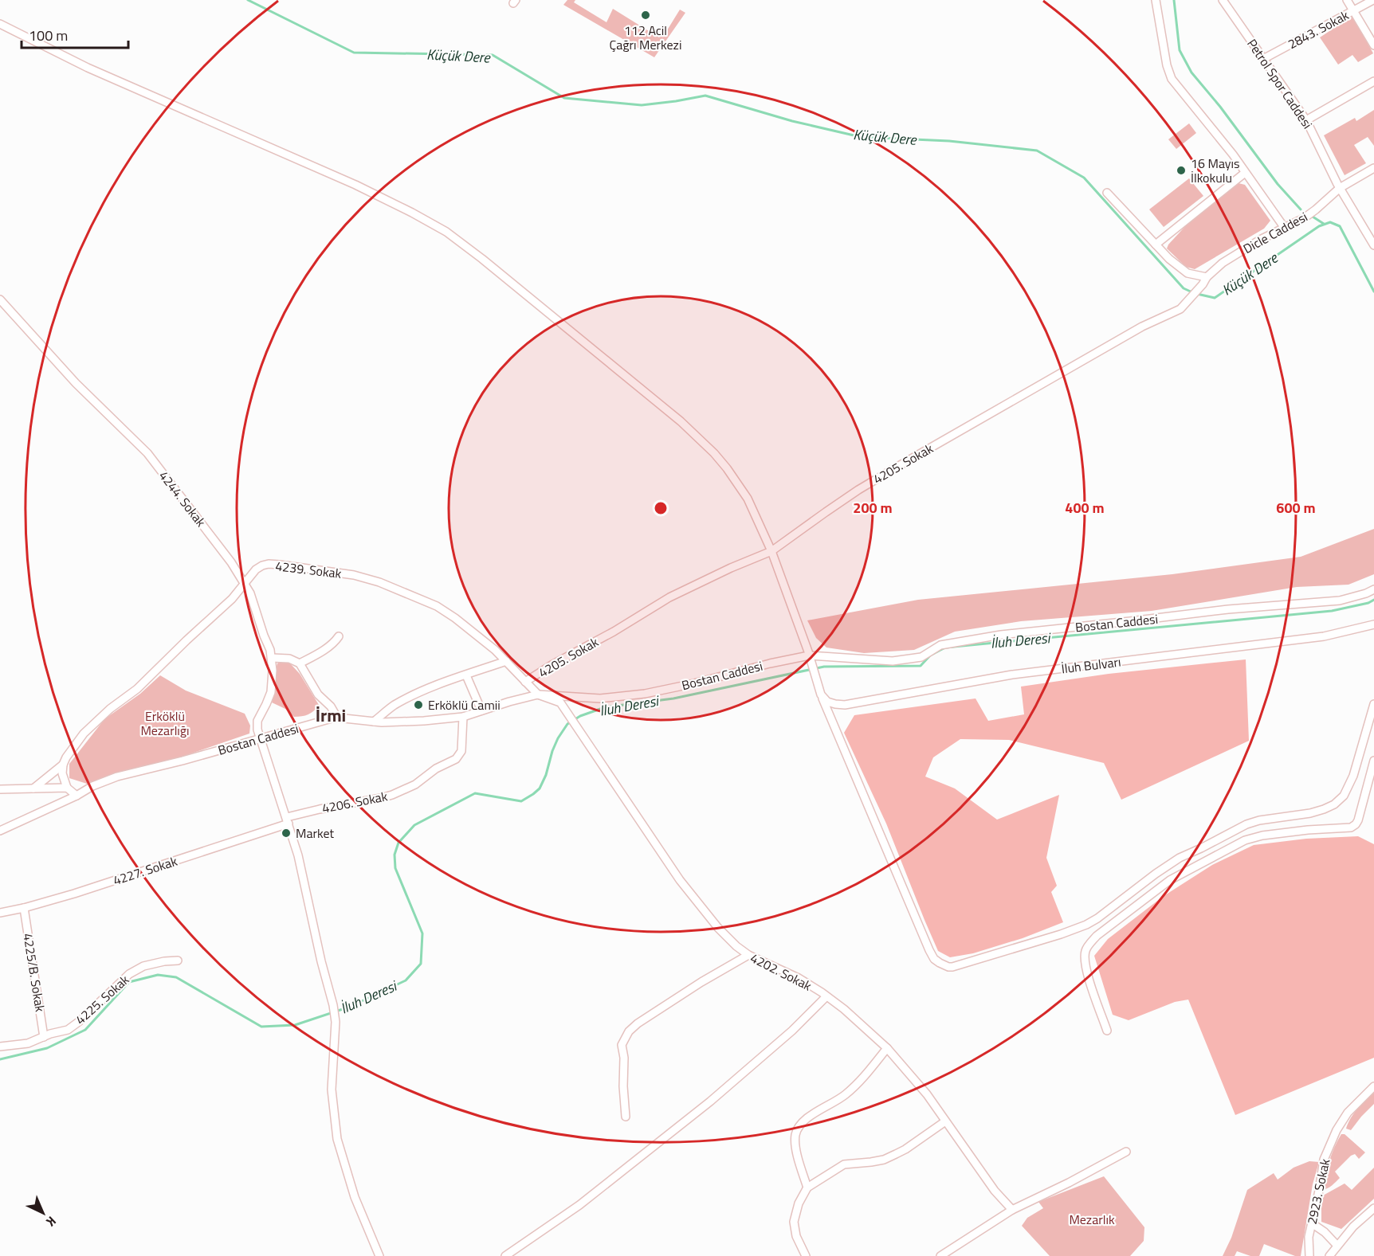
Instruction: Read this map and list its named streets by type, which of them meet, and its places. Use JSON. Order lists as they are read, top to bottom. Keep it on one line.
{"streets":{"street":["2843. Sokak","Petrol Spor Caddesi","Dicle Caddesi","4205. Sokak","4244. Sokak","4239. Sokak","Bostan Caddesi","İluh Bulvarı","4206. Sokak","4227. Sokak","4202. Sokak","4225/B. Sokak","4225. Sokak","2923. Sokak"]},"crossings":[["2843. Sokak","Petrol Spor Caddesi"],["Petrol Spor Caddesi","Dicle Caddesi"],["Dicle Caddesi","4205. Sokak"],["4205. Sokak","4239. Sokak"],["4244. Sokak","4239. Sokak"],["4244. Sokak","Bostan Caddesi"],["4244. Sokak","4206. Sokak"],["4244. Sokak","4227. Sokak"],["4239. Sokak","Bostan Caddesi"],["4239. Sokak","4202. Sokak"],["Bostan Caddesi","4206. Sokak"],["4206. Sokak","4227. Sokak"],["4227. Sokak","4225/B. Sokak"],["4225/B. Sokak","4225. Sokak"]],"districts":["İrmi"],"water":["Küçük Dere","İluh Deresi"],"parks":["Erköklü Mezarlığı","Mezarlık"],"places":["112 Acil Çağrı Merkezi","16 Mayıs İlkokulu","Erköklü Camii","Market"],"scale_bar":"100 m","north":"bottom right","rings":["200 m","400 m","600 m"]}
